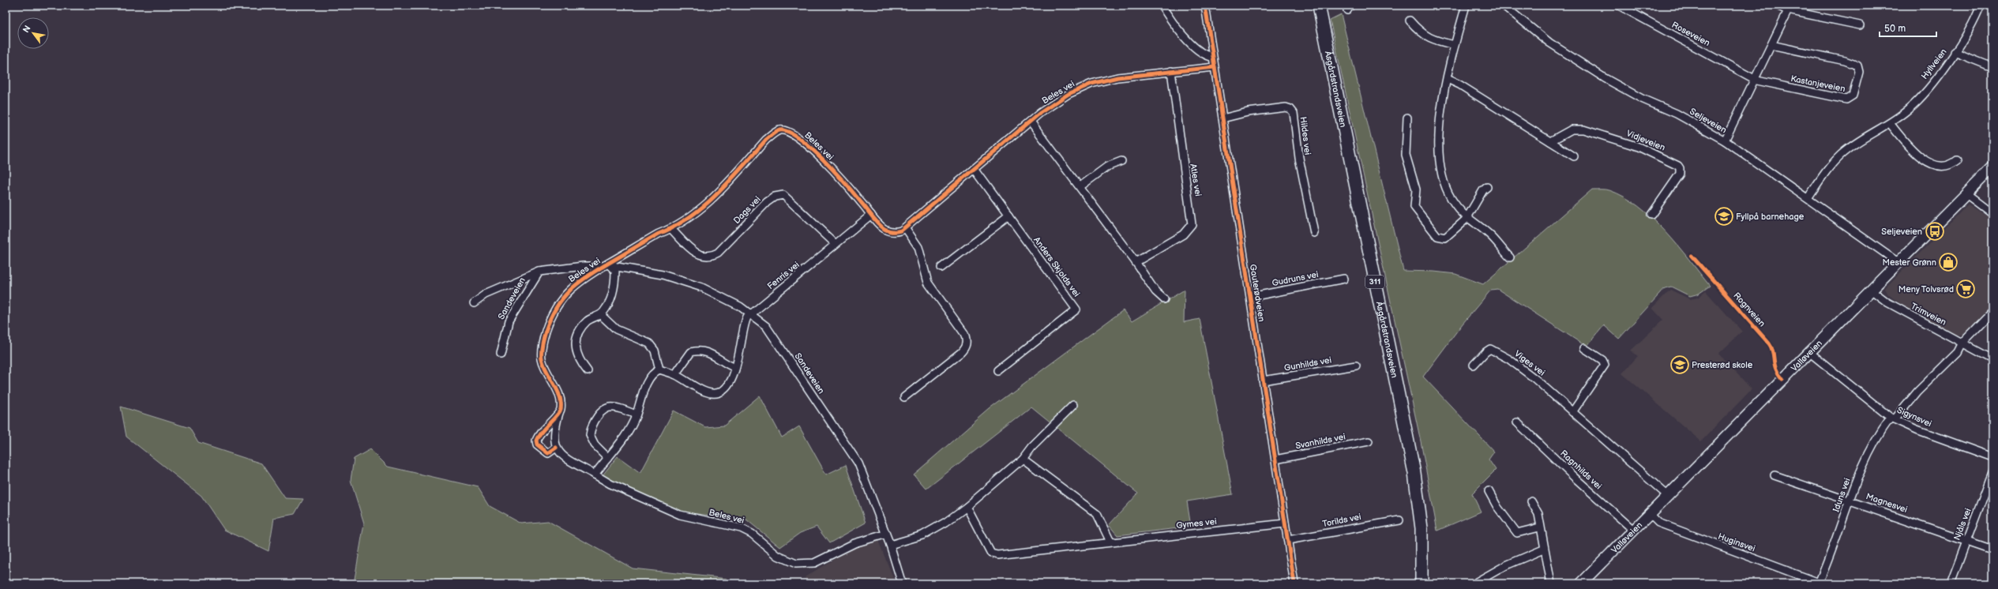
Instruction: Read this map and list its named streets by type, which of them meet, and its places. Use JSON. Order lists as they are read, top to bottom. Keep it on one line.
{"streets":{"main road":["Åsgårdstrandsveien","311","Valløveien"],"street":["Roseveien","Hyllveien","Kastanjeveien","Beles vei","Seljeveien","Hildes vei","Vidjeveien","Atles vei","Dags vei","Anders Skjolds vei","Fenris vei","Gudruns vei","Gauterødveien","Sandeveien","Trimveien","Viges vei","Gunhilds vei","Sigynsvei","Svanhilds vei","Ragnhilds vei","Iduns vei","Magnesvei","Torilds vei","Gymes vei","Njåls vei","Huginsvei"],"cycle path":["Rognveien"]},"crossings":[["Roseveien","Kastanjeveien"],["Hyllveien","Seljeveien"],["Beles vei","Atles vei"],["Beles vei","Dags vei"],["Beles vei","Anders Skjolds vei"],["Beles vei","Fenris vei"],["Beles vei","Gauterødveien"],["Beles vei","Sandeveien"],["Seljeveien","Valløveien"],["Hildes vei","Gauterødveien"],["Dags vei","Fenris vei"],["Fenris vei","Sandeveien"],["Gudruns vei","Gauterødveien"],["Gauterødveien","Gunhilds vei"],["Gauterødveien","Svanhilds vei"],["Gauterødveien","Torilds vei"],["Gauterødveien","Gymes vei"],["Trimveien","Valløveien"],["Valløveien","Viges vei"],["Valløveien","Sigynsvei"],["Valløveien","Ragnhilds vei"],["Valløveien","Huginsvei"],["Sigynsvei","Iduns vei"],["Iduns vei","Magnesvei"],["Iduns vei","Huginsvei"],["Magnesvei","Njåls vei"]],"places":{"school or university":["Fyllpå barnehage","Presterød skole"],"bus stop":["Seljeveien"],"shop":["Mester Grønn"],"supermarket":["Meny Tolvsrød"]},"scale_bar":"50 m","north":"top left"}
